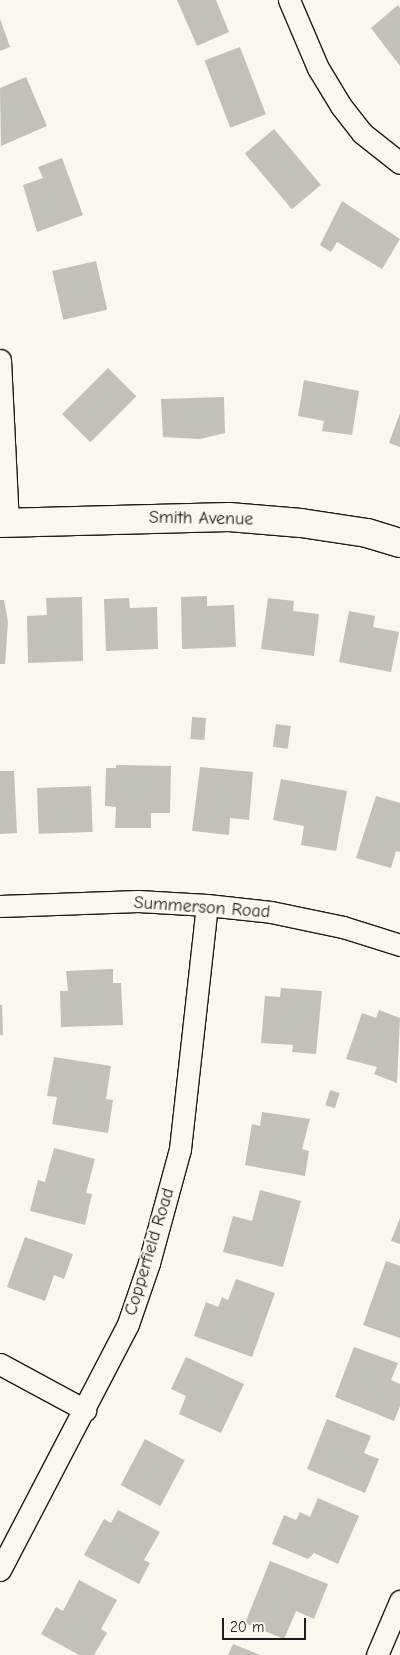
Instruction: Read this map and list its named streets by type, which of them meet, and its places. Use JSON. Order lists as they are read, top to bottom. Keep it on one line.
{"streets":{"main road":["Smith Avenue"],"street":["Summerson Road","Copperfield Road"]},"crossings":[["Summerson Road","Copperfield Road"]],"scale_bar":"20 m"}
